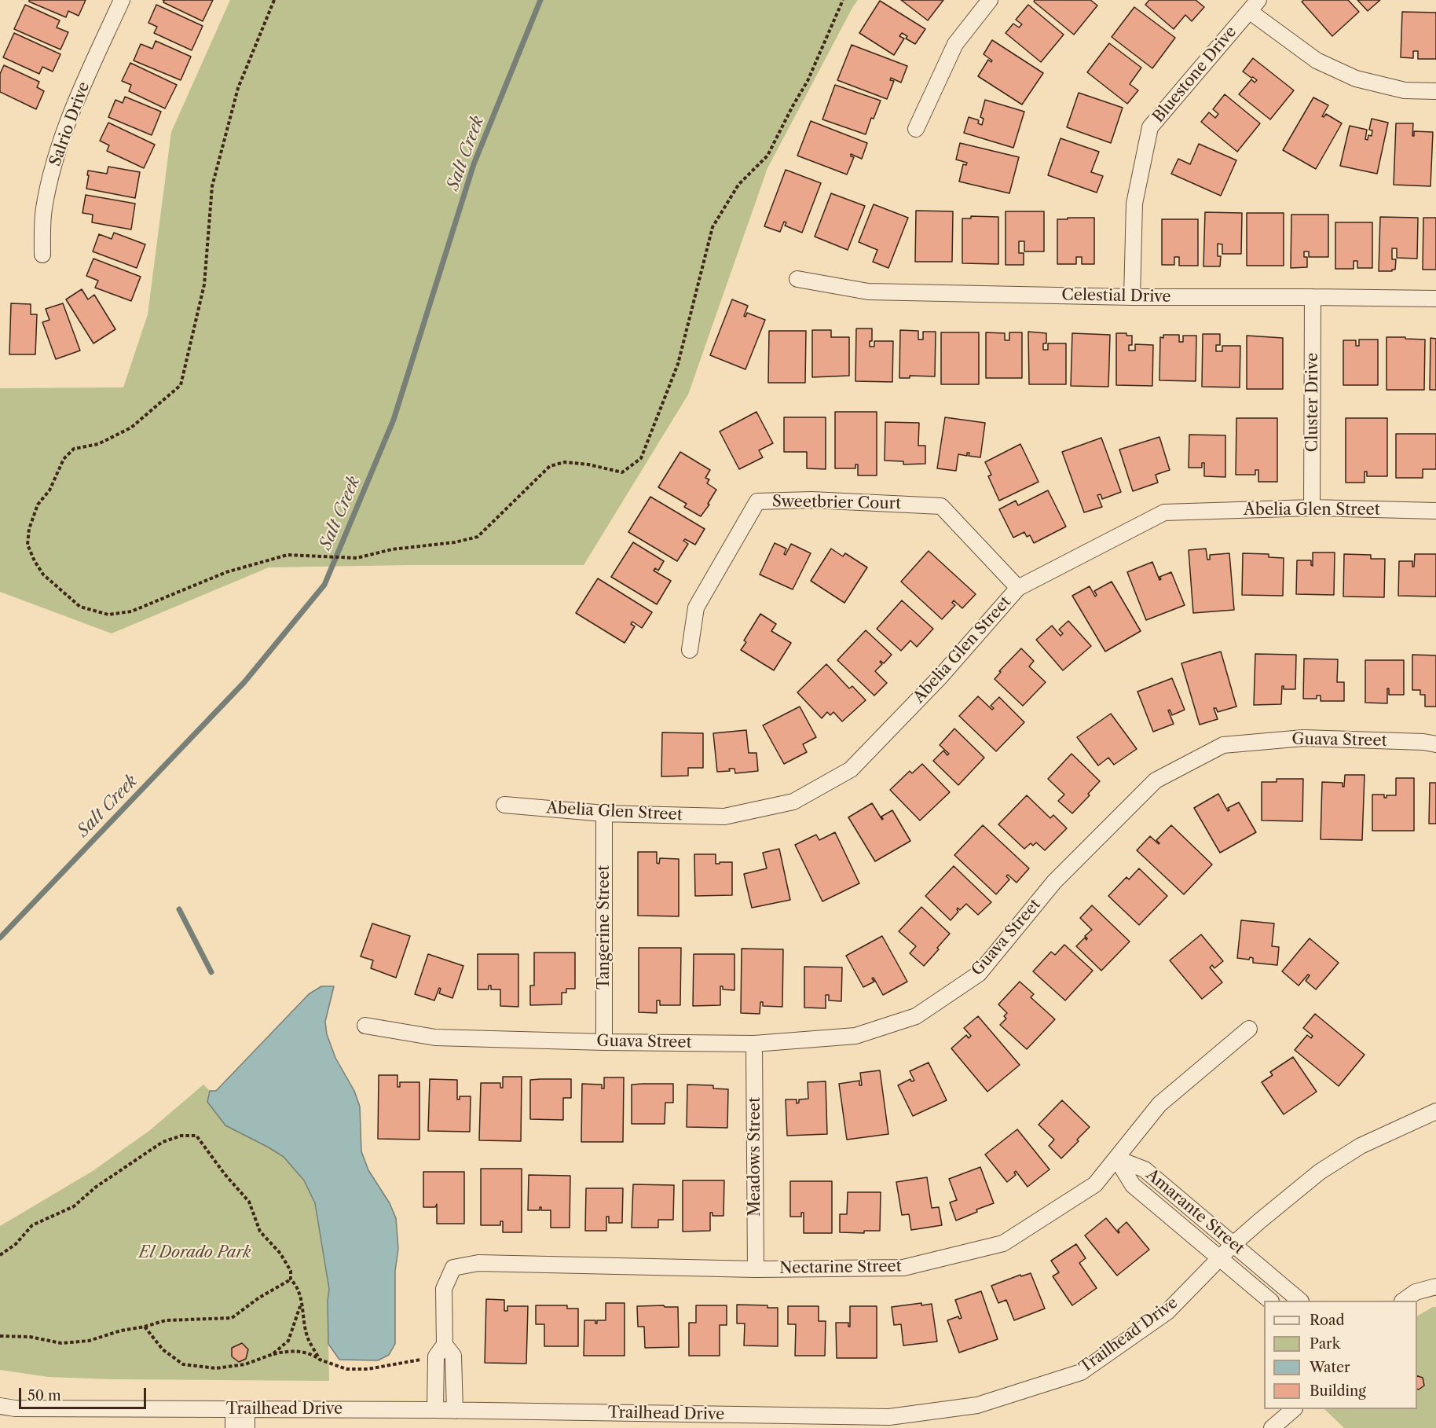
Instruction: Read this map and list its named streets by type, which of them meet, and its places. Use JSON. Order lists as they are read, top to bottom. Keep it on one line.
{"streets":{"street":["Bluestone Drive","Salrio Drive","Celestial Drive","Cluster Drive","Sweetbrier Court","Abelia Glen Street","Guava Street","Tangerine Street","Meadows Street","Amarante Street","Nectarine Street","Trailhead Drive"]},"crossings":[["Bluestone Drive","Celestial Drive"],["Celestial Drive","Cluster Drive"],["Cluster Drive","Abelia Glen Street"],["Sweetbrier Court","Abelia Glen Street"],["Abelia Glen Street","Tangerine Street"],["Guava Street","Tangerine Street"],["Guava Street","Meadows Street"],["Meadows Street","Nectarine Street"],["Amarante Street","Nectarine Street"],["Amarante Street","Trailhead Drive"],["Nectarine Street","Trailhead Drive"]],"water":["Salt Creek"],"parks":["El Dorado Park"],"legend":["Road","Park","Water","Building"],"scale_bar":"50 m"}
